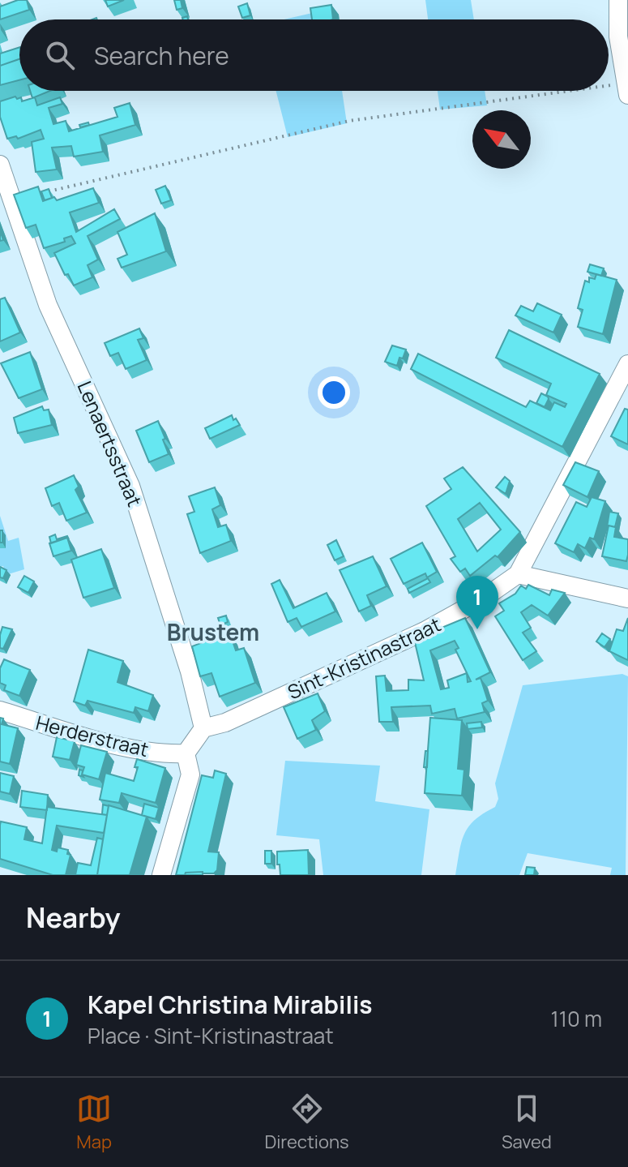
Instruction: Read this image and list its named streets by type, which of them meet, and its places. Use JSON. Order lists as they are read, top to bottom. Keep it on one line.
{"streets":{"street":["Lenaertsstraat","Sint-Kristinastraat","Herderstraat"]},"crossings":[["Lenaertsstraat","Sint-Kristinastraat"]],"districts":["Brustem"],"north":"top left","page":{"search":"Search here","pins":"1","heading":"Nearby","list":[{"mark":"1","name":"Kapel Christina Mirabilis","note":"Place · Sint-Kristinastraat","value":"110 m"}],"nav":["Map","Directions","Saved"]}}
